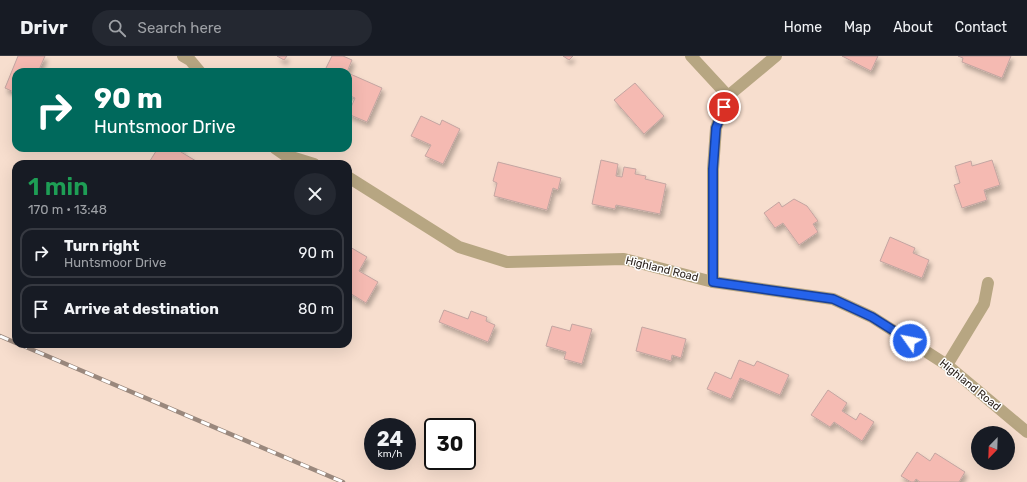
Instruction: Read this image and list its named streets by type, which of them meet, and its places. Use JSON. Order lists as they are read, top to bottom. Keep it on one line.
{"streets":{"street":["Highland Road"]},"north":"bottom left","page":{"header":"Drivr","search":"Search here","nav":["Home","Map","About","Contact"],"turn":["90 m","Huntsmoor Drive"],"heading":["1 min","170 m · 13:48"],"list":[{"name":"Turn right","note":"Huntsmoor Drive","value":"90 m"},{"name":"Arrive at destination","value":"80 m"}],"speed":"24 km/h","limit":"30"}}
